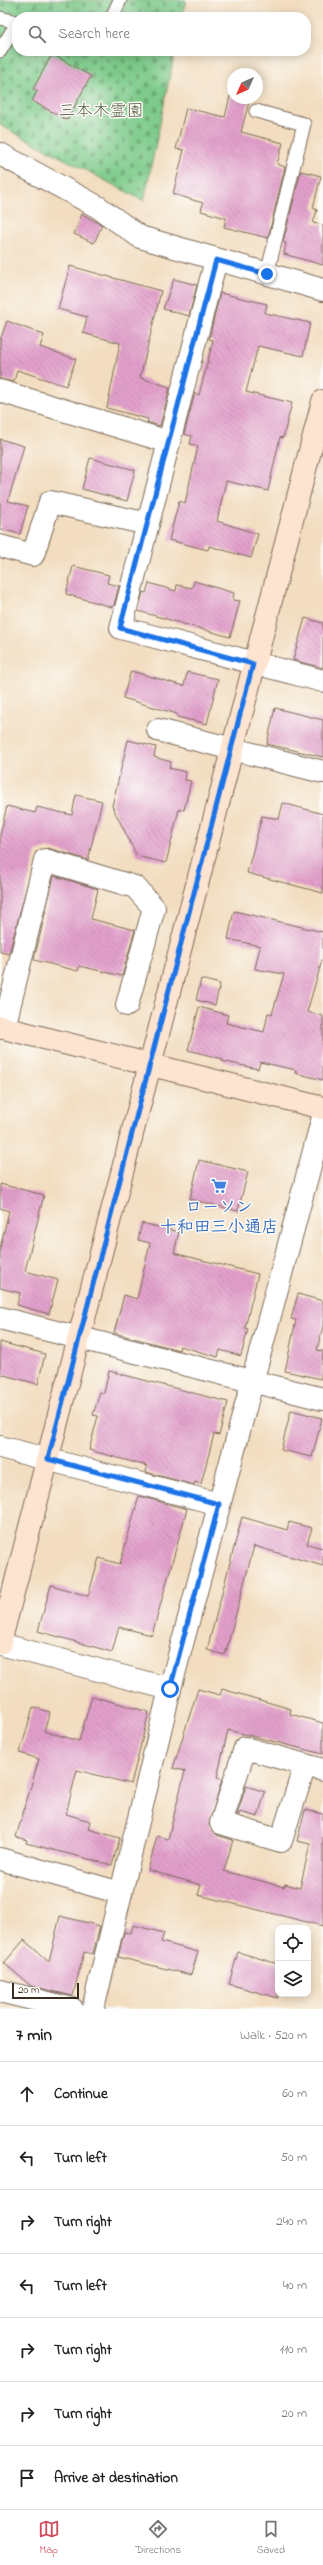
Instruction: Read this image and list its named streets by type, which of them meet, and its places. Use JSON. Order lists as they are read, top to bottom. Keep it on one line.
{"parks":["三本木霊園"],"places":{"supermarket":["ローソン 十和田三小通店"]},"scale_bar":"20 m","north":"bottom left","page":{"search":"Search here","scale":"20 m","heading":["7 min","Walk · 520 m"],"list":[["Continue","60 m"],["Turn left","50 m"],["Turn right","240 m"],["Turn left","40 m"],["Turn right","110 m"],["Turn right","20 m"],"Arrive at destination"],"nav":["Map","Directions","Saved"]}}
